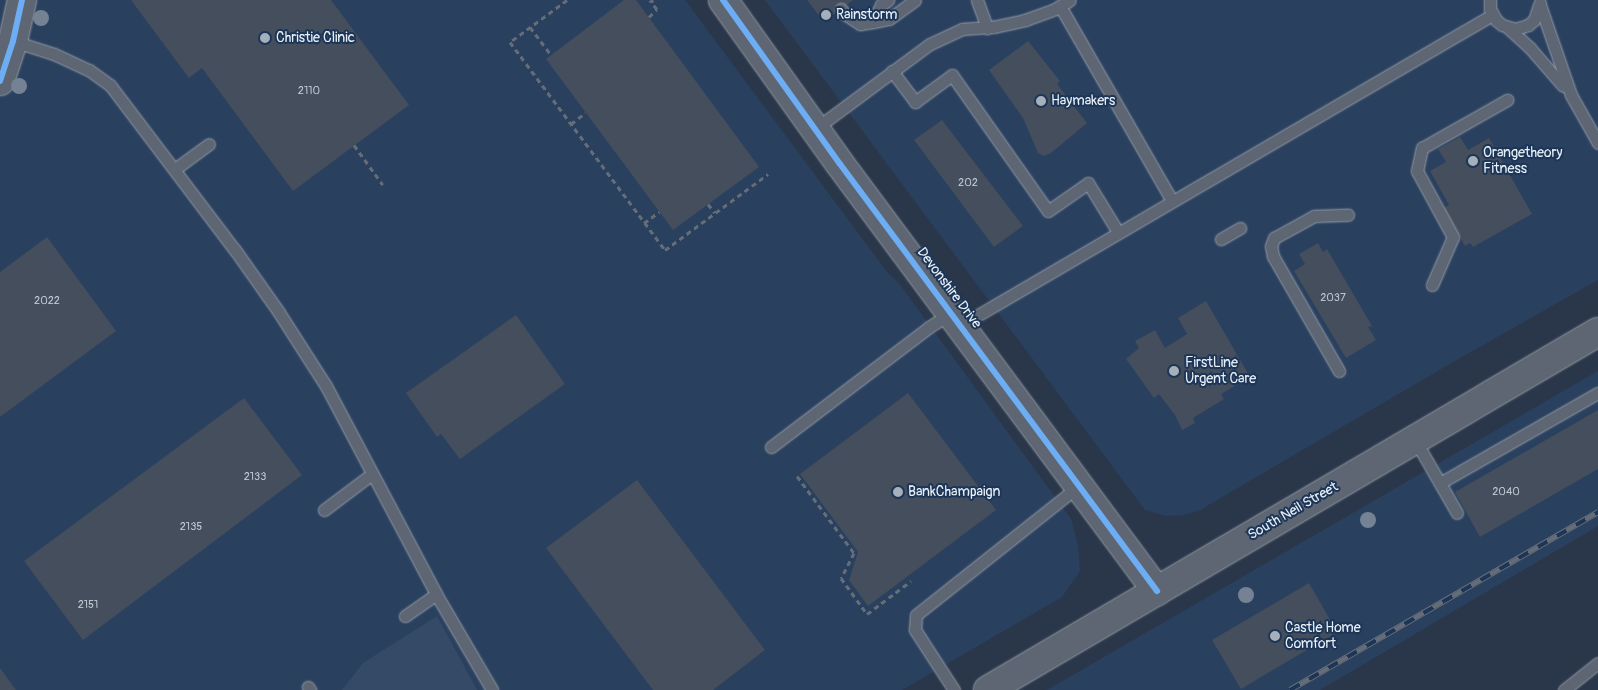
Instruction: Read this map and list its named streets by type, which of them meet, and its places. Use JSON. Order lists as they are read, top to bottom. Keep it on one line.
{"streets":{"street":["Devonshire Drive","South Neil Street"]},"crossings":[["Devonshire Drive","South Neil Street"]],"places":["Rainstorm","Christie Clinic","Haymakers","Orangetheory Fitness","FirstLine Urgent Care","BankChampaign","Castle Home Comfort"],"house_numbers":["2110","202","2037","2022","2133","2040","2135","2151"]}
